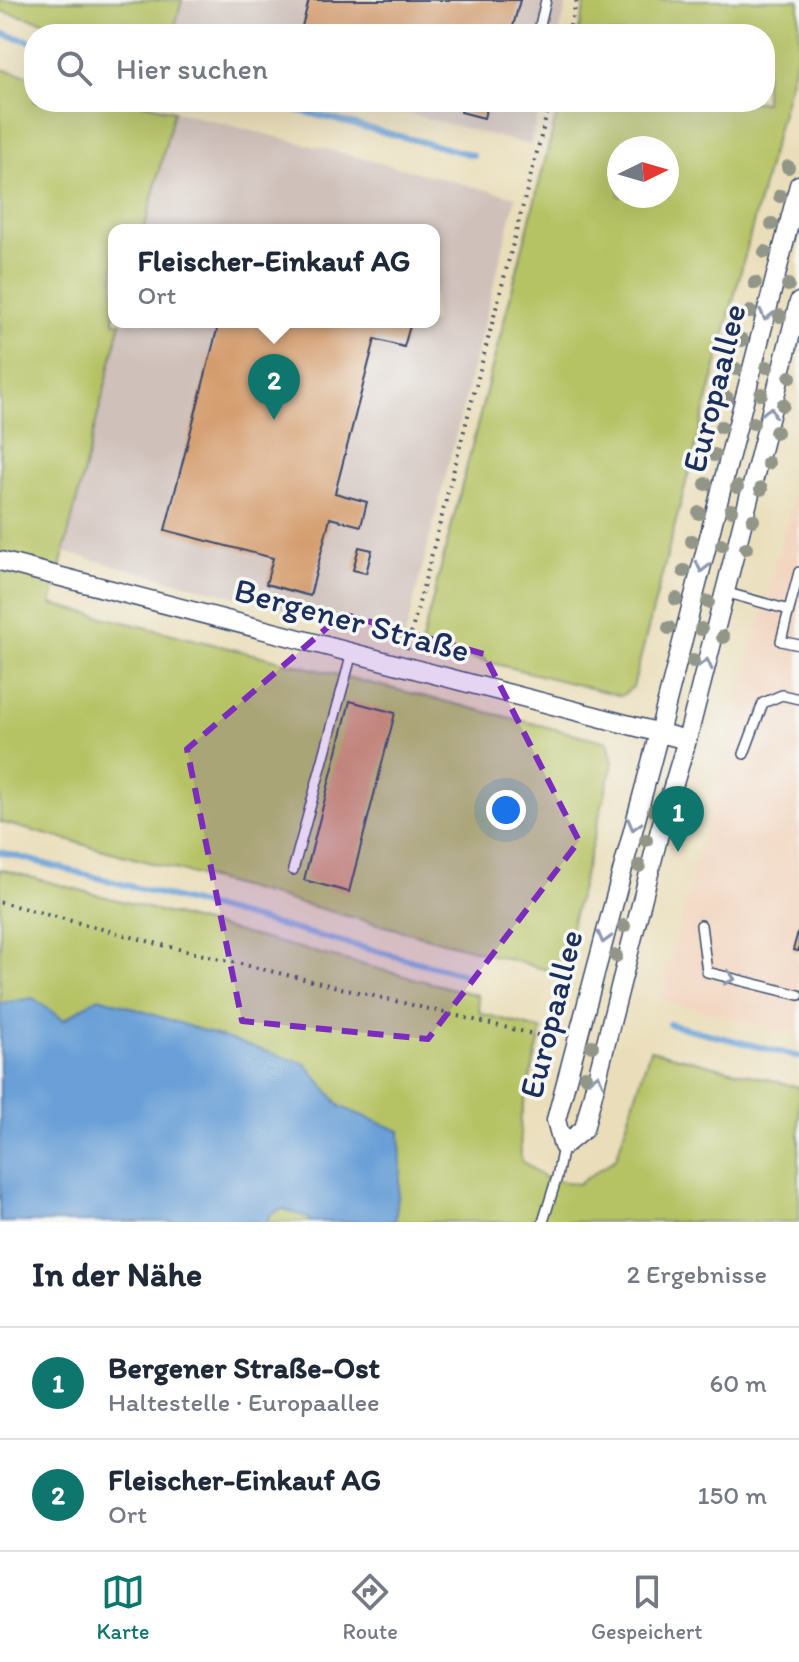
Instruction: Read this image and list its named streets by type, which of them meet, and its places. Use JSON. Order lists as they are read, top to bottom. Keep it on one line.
{"streets":{"street":["Europaallee","Bergener Straße"]},"crossings":[["Europaallee","Bergener Straße"]],"north":"right","page":{"search":"Hier suchen","popup":["Fleischer-Einkauf AG","Ort"],"pins":["2","1"],"heading":["In der Nähe","2 Ergebnisse"],"list":[{"mark":"1","name":"Bergener Straße-Ost","note":"Haltestelle · Europaallee","value":"60 m"},{"mark":"2","name":"Fleischer-Einkauf AG","note":"Ort","value":"150 m"}],"nav":["Karte","Route","Gespeichert"]}}
